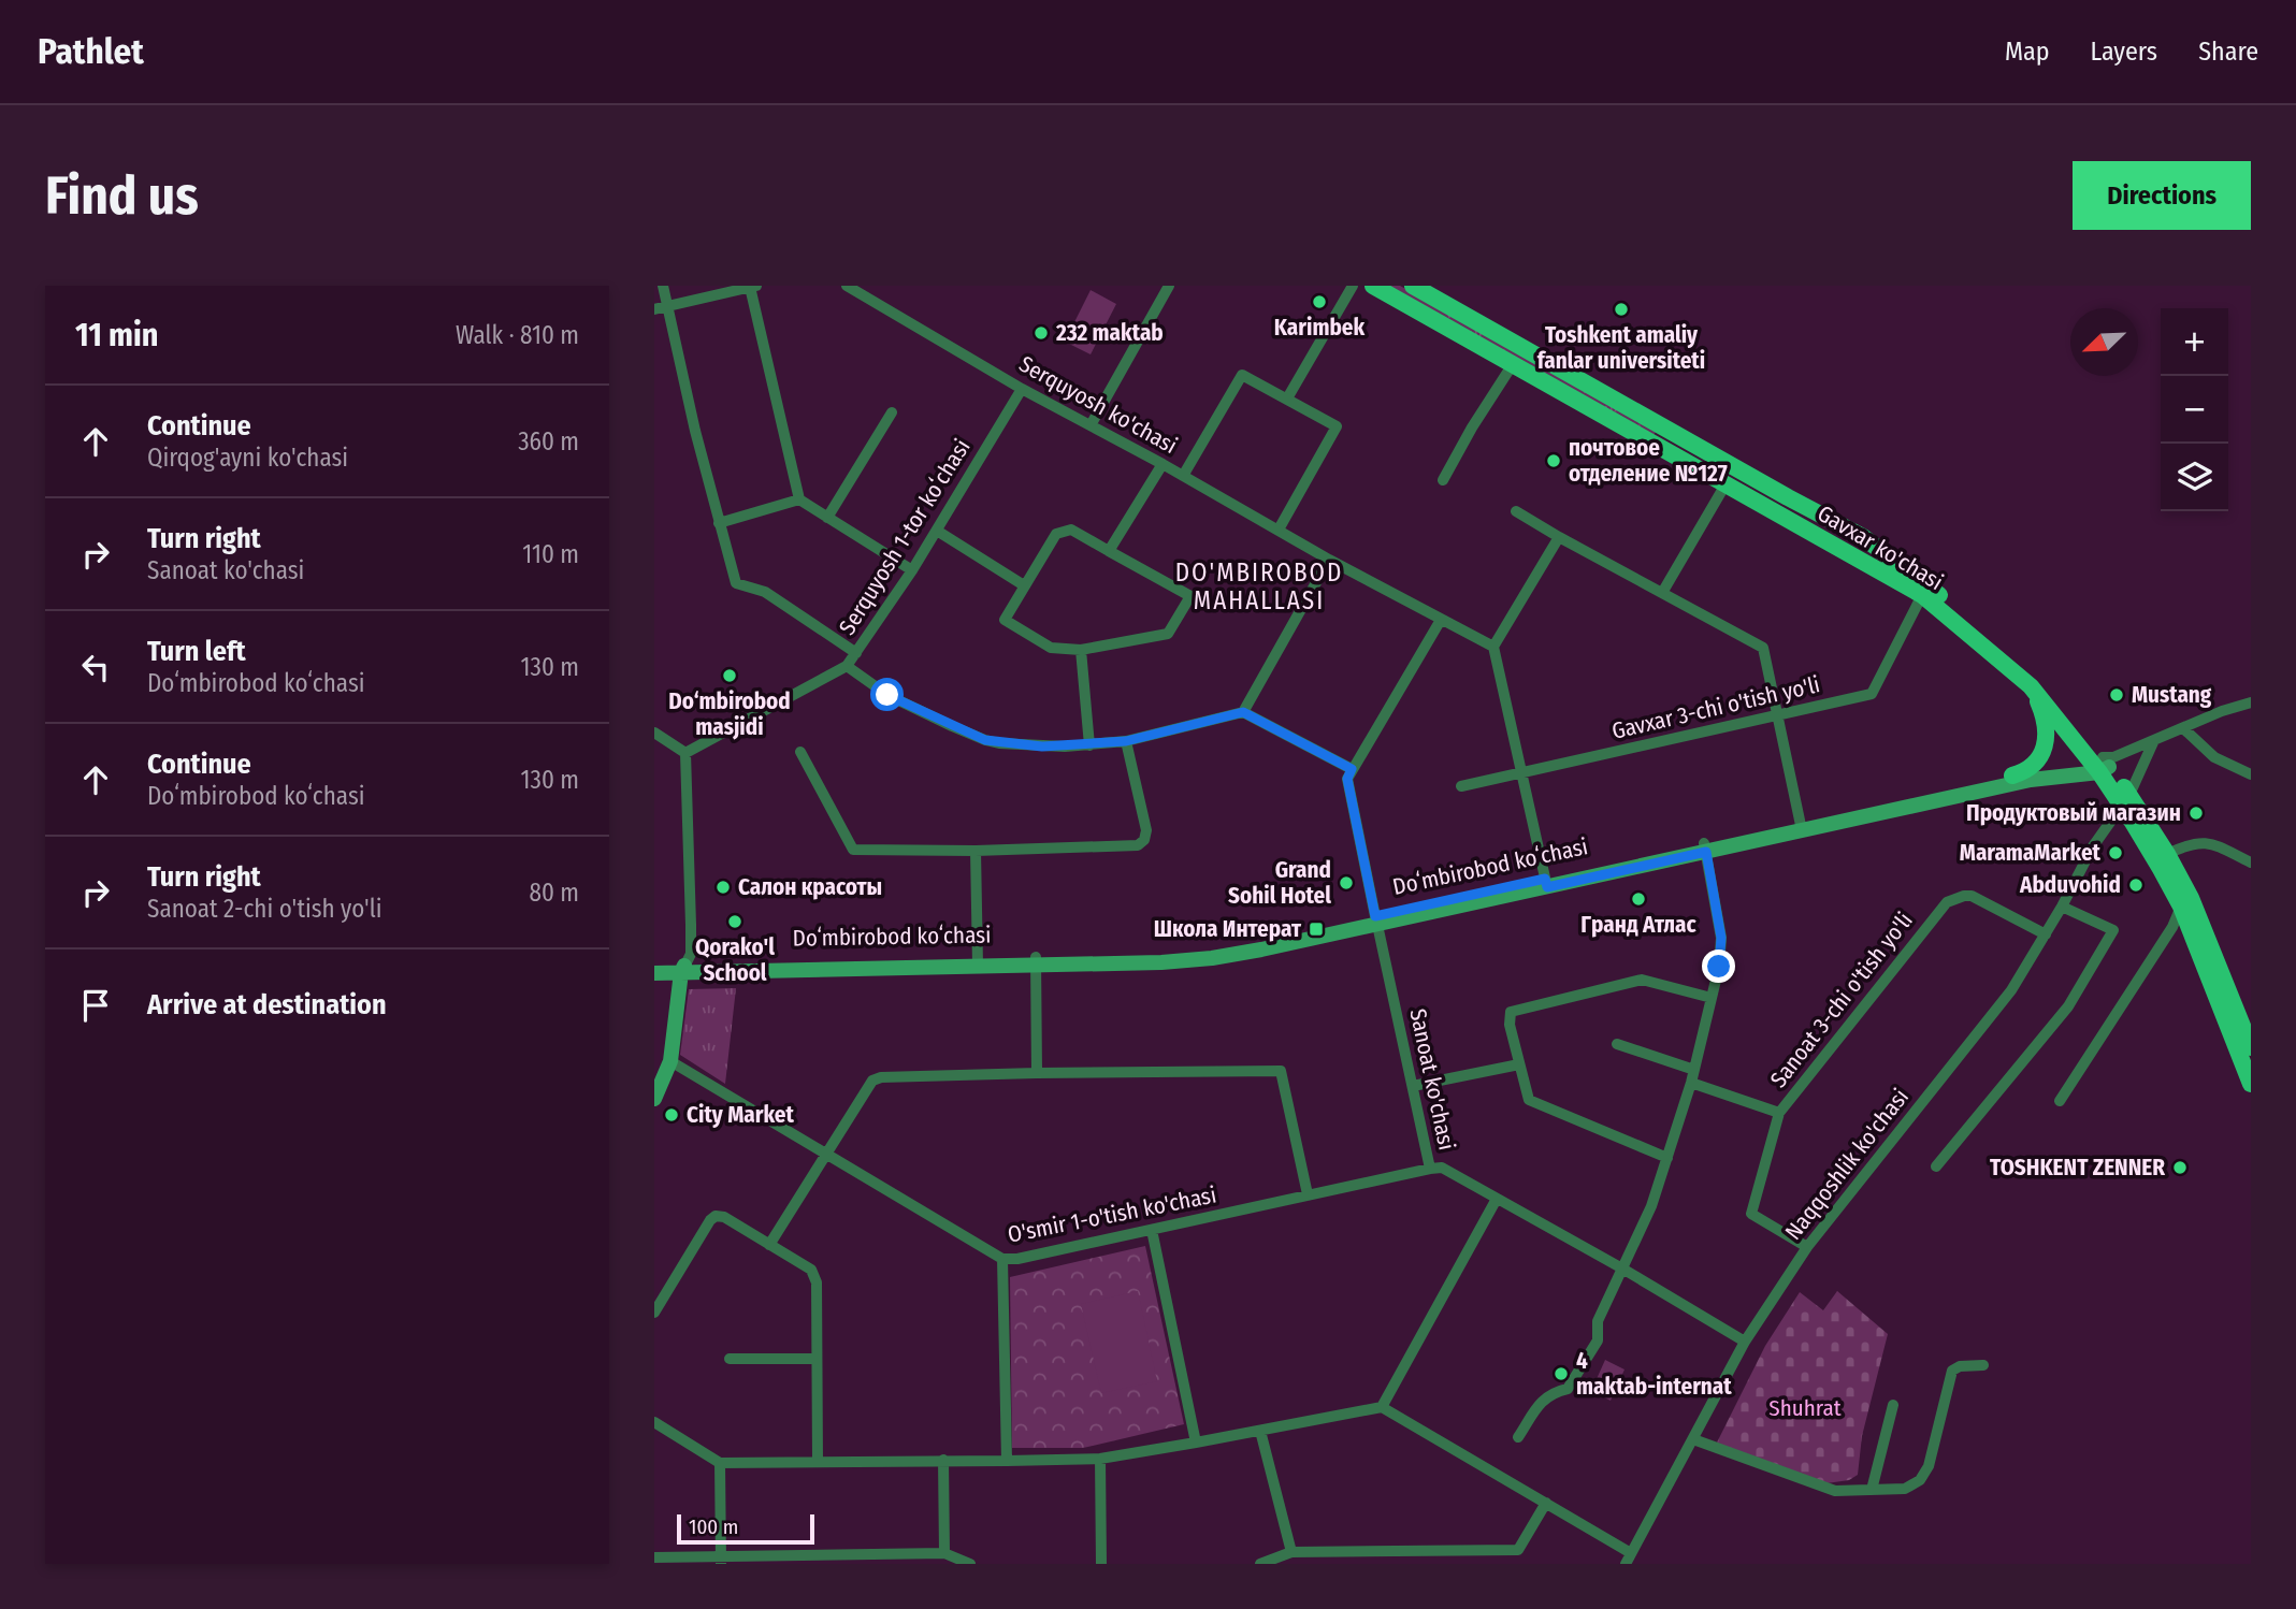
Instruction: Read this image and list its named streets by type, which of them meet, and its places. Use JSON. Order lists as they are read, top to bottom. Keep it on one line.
{"streets":{"main road":["Gavxar ko'chasi","Doʻmbirobod koʻchasi"],"street":["Serquyosh ko'chasi","Serquyosh 1-tor koʻchasi","Gavxar 3-chi o'tish yo'li","Sanoat 3-chi o'tish yo'li","Sanoat ko'chasi","Naqqoshlik ko'chasi","O'smir 1-o'tish ko'chasi"]},"crossings":[["Serquyosh ko'chasi","Serquyosh 1-tor koʻchasi"],["Gavxar ko'chasi","Gavxar 3-chi o'tish yo'li"],["Gavxar ko'chasi","Doʻmbirobod koʻchasi"],["Gavxar ko'chasi","Naqqoshlik ko'chasi"],["Doʻmbirobod koʻchasi","Sanoat ko'chasi"],["Sanoat 3-chi o'tish yo'li","Naqqoshlik ko'chasi"],["Sanoat ko'chasi","Naqqoshlik ko'chasi"],["Sanoat ko'chasi","O'smir 1-o'tish ko'chasi"]],"districts":["DO'MBIROBOD MAHALLASI"],"parks":["Shuhrat"],"places":{"other":["Karimbek","Toshkent amaliy fanlar universiteti","232 maktab","почтовое отделение №127","Do‘mbirobod masjidi","Mustang","Продуктовый магазин","MaramaMarket","Grand Sohil Hotel","Abduvohid","Салон красоты","Гранд Атлас","Qorako'l School","City Market","TOSHKENT ZENNER","4 maktab-internat"],"transit":["Школа Интерат"]},"scale_bar":"100 m","north":"bottom left","page":{"header":"Pathlet","nav":["Map","Layers","Share"],"buttons":"Directions","title":"Find us","heading":["11 min","Walk · 810 m"],"map_buttons":["+","−"],"list":[["Continue","Qirqog'ayni ko'chasi","360 m"],["Turn right","Sanoat ko'chasi","110 m"],["Turn left","Doʻmbirobod koʻchasi","130 m"],["Continue","Doʻmbirobod koʻchasi","130 m"],["Turn right","Sanoat 2-chi o'tish yo'li","80 m"],"Arrive at destination"],"scale":"100 m"}}
